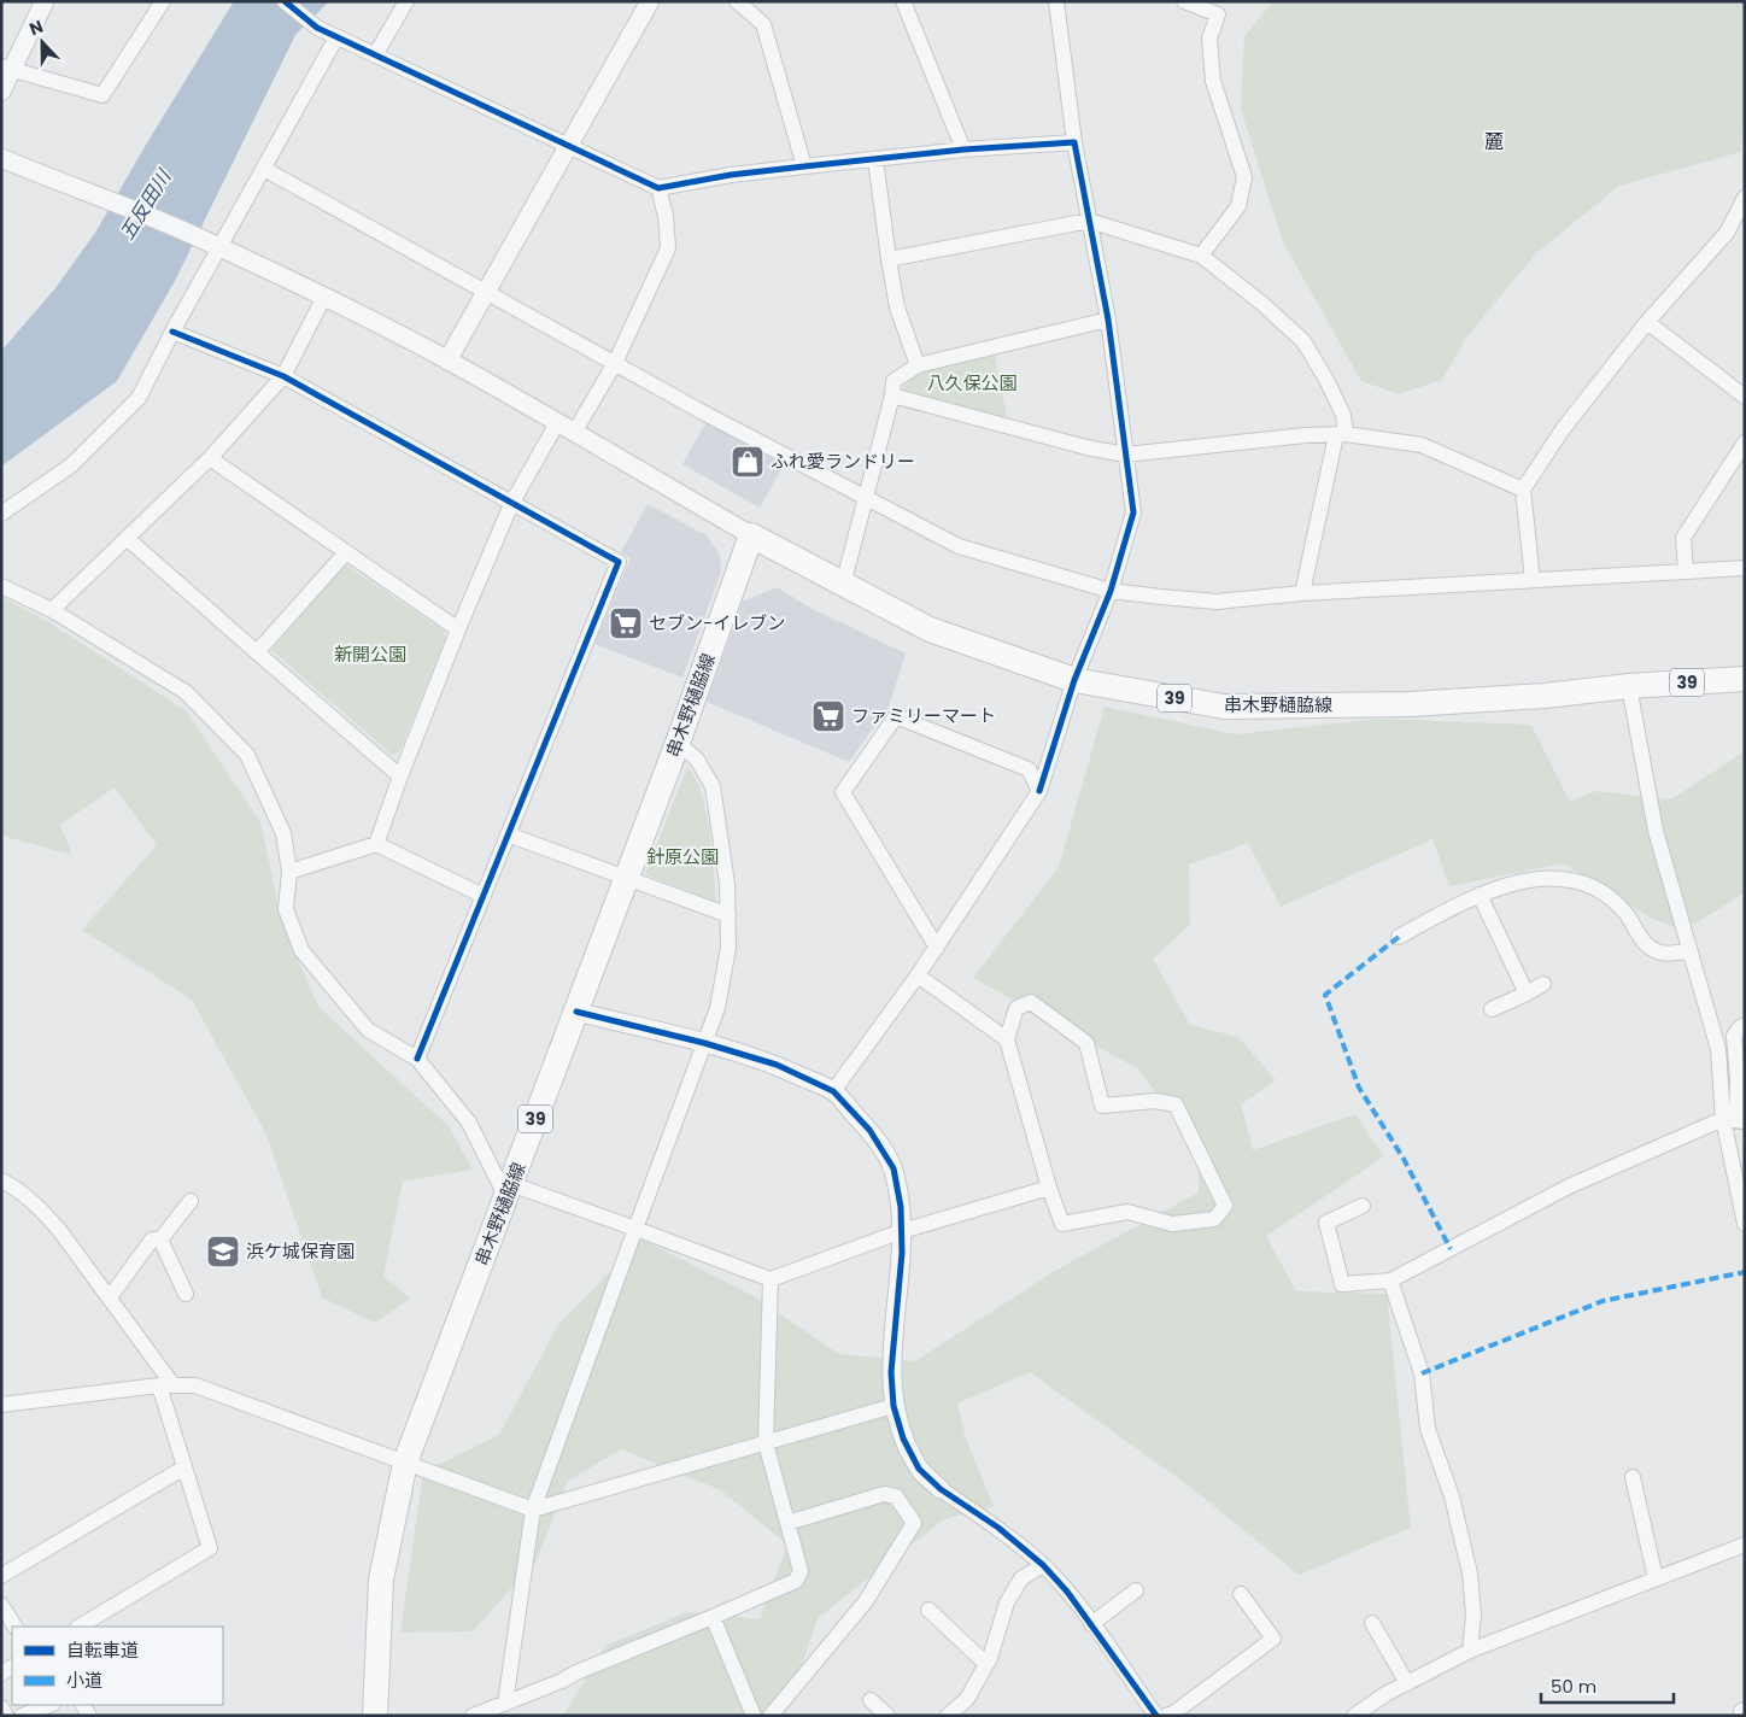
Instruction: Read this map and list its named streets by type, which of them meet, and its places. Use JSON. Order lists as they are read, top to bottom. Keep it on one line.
{"streets":{"main road":["39","串木野樋脇線"]},"districts":["麓"],"water":["五反田川"],"parks":["八久保公園","新開公園","針原公園"],"places":{"shop":["ふれ愛ランドリー"],"supermarket":["セブン-イレブン","ファミリーマート"],"school or university":["浜ケ城保育園"]},"legend":["自転車道","小道"],"scale_bar":"50 m","north":"top"}
